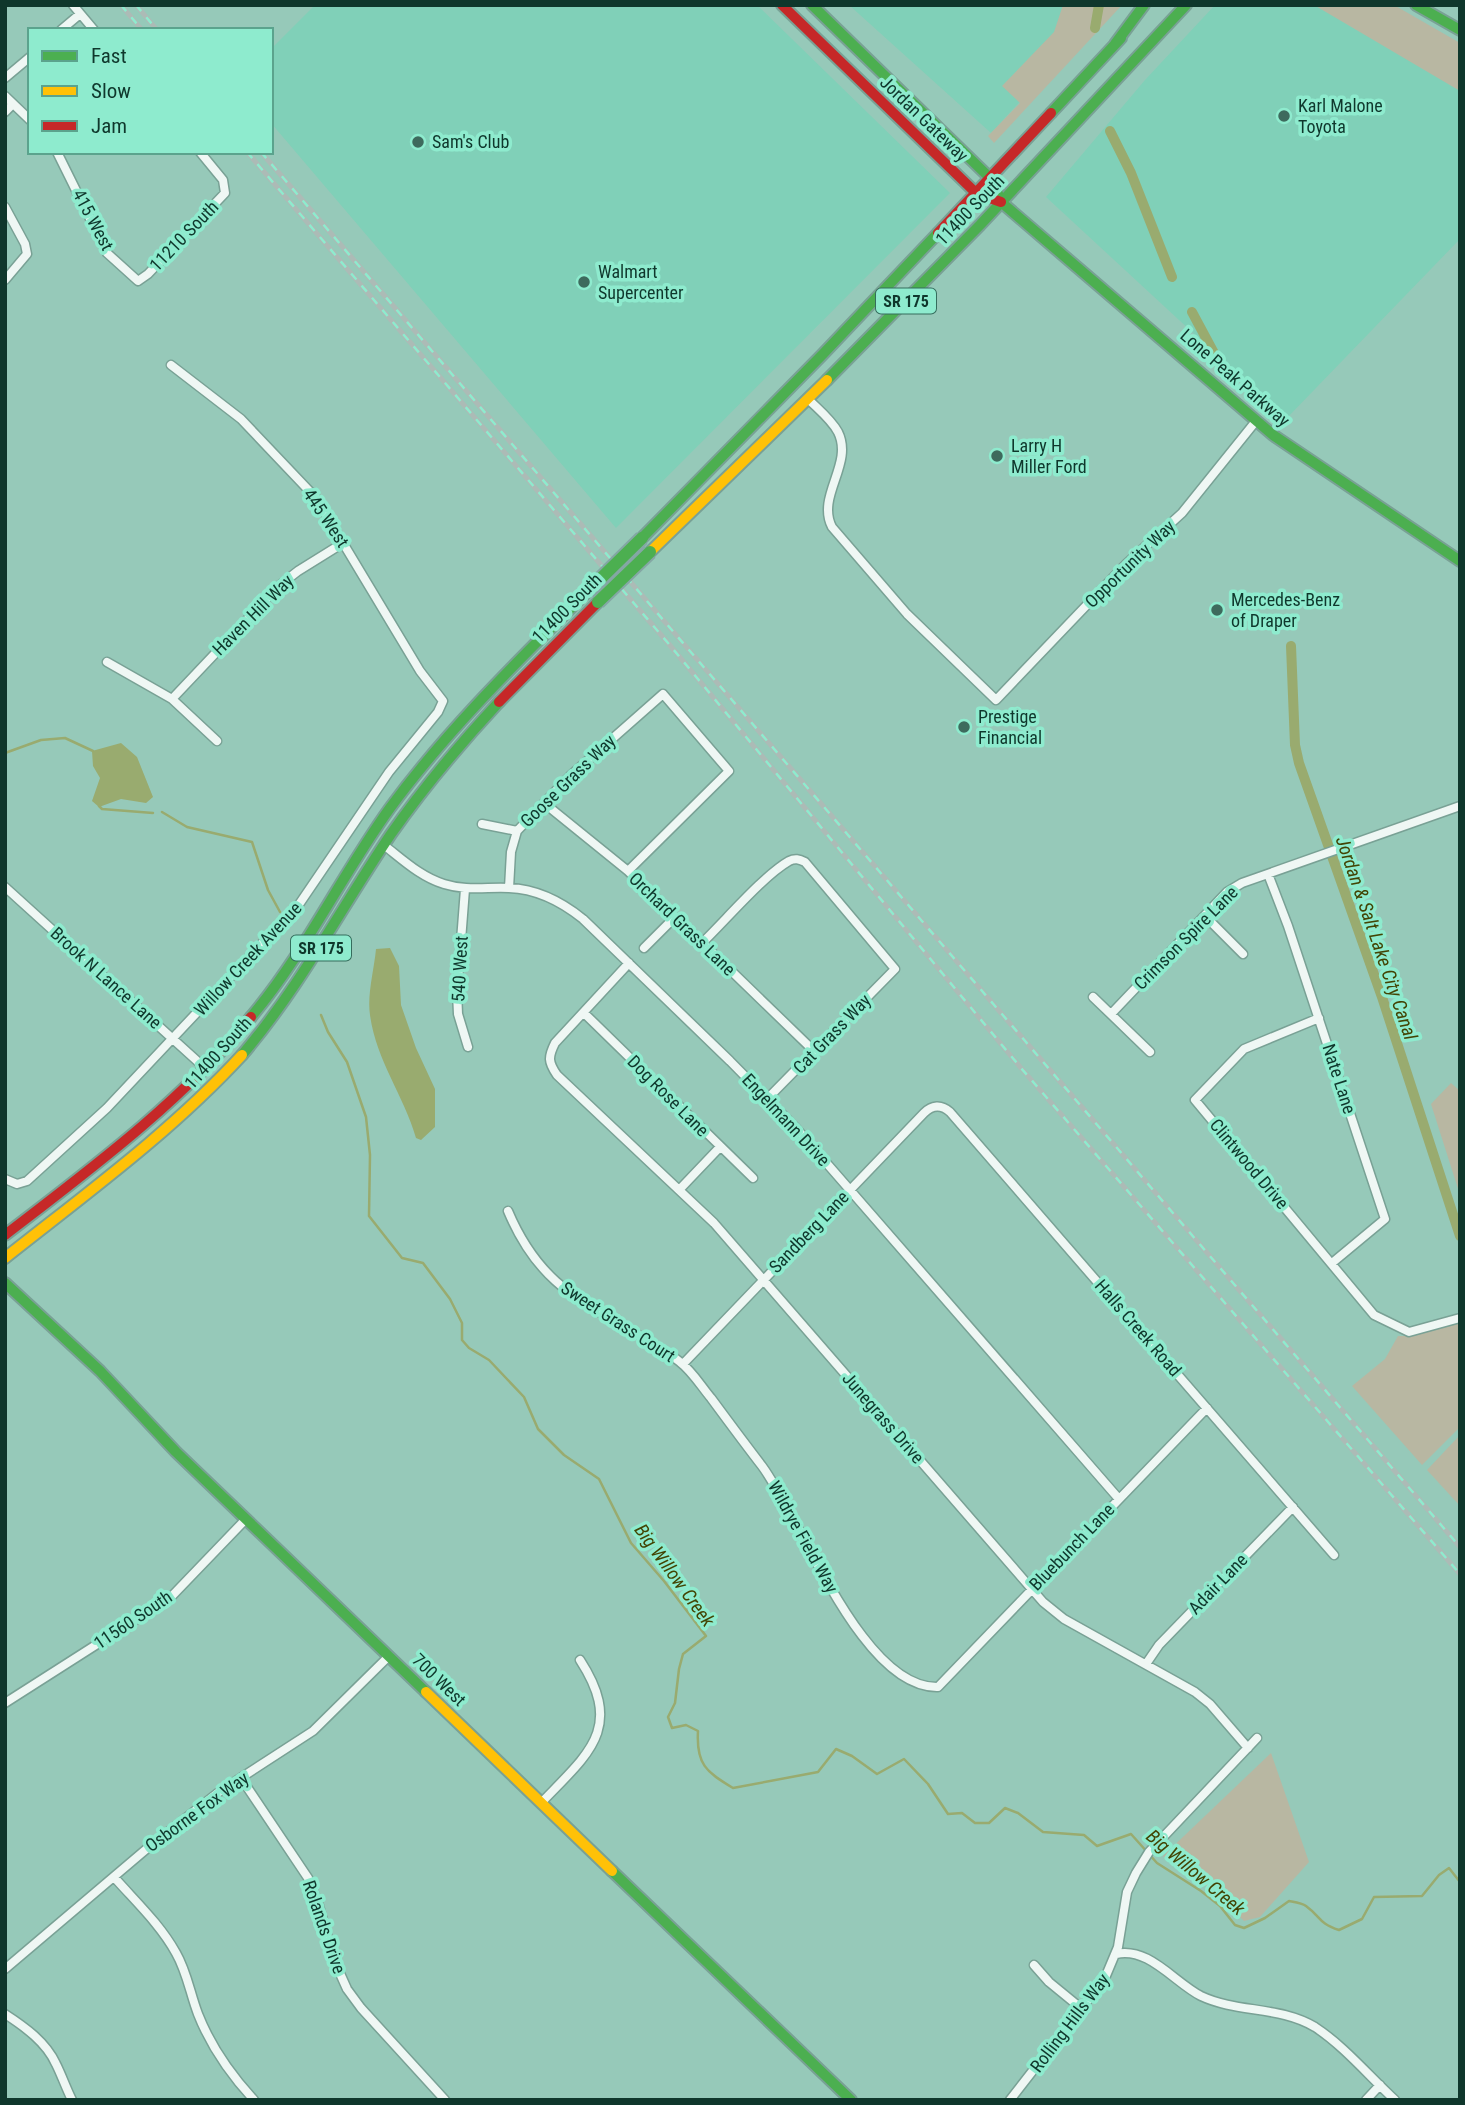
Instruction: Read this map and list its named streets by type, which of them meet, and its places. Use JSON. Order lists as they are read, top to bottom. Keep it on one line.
{"streets":{"main road":["Jordan Gateway","11400 South","SR 175","Lone Peak Parkway","700 West"],"street":["415 West","11210 South","445 West","Opportunity Way","Haven Hill Way","Goose Grass Way","Orchard Grass Lane","Crimson Spire Lane","Willow Creek Avenue","540 West","Brook N Lance Lane","Cat Grass Way","Nate Lane","Dog Rose Lane","Engelmann Drive","Clintwood Drive","Sandberg Lane","Sweet Grass Court","Halls Creek Road","Junegrass Drive","Wildrye Field Way","Bluebunch Lane","Adair Lane","11560 South","Osborne Fox Way","Rolands Drive","Rolling Hills Way"]},"crossings":[["Jordan Gateway","11400 South"],["Jordan Gateway","Lone Peak Parkway"],["11400 South","Lone Peak Parkway"],["11400 South","Opportunity Way"],["11400 South","Brook N Lance Lane"],["11400 South","Engelmann Drive"],["415 West","11210 South"],["Lone Peak Parkway","Opportunity Way"],["445 West","Haven Hill Way"],["445 West","Willow Creek Avenue"],["Goose Grass Way","Orchard Grass Lane"],["Goose Grass Way","Engelmann Drive"],["Orchard Grass Lane","Cat Grass Way"],["Crimson Spire Lane","Nate Lane"],["Willow Creek Avenue","Brook N Lance Lane"],["540 West","Engelmann Drive"],["Cat Grass Way","Engelmann Drive"],["Nate Lane","Clintwood Drive"],["Dog Rose Lane","Junegrass Drive"],["Engelmann Drive","Sandberg Lane"],["Engelmann Drive","Bluebunch Lane"],["Sandberg Lane","Sweet Grass Court"],["Sandberg Lane","Halls Creek Road"],["Sandberg Lane","Junegrass Drive"],["Sandberg Lane","Wildrye Field Way"],["Sweet Grass Court","Wildrye Field Way"],["Halls Creek Road","Bluebunch Lane"],["Halls Creek Road","Adair Lane"],["Junegrass Drive","Bluebunch Lane"],["Junegrass Drive","Adair Lane"],["Junegrass Drive","Rolling Hills Way"],["Wildrye Field Way","Bluebunch Lane"],["11560 South","700 West"],["700 West","Osborne Fox Way"],["Osborne Fox Way","Rolands Drive"]],"water":["Jordan & Salt Lake City Canal","Big Willow Creek"],"places":["Karl Malone Toyota","Sam's Club","Walmart Supercenter","Larry H Miller Ford","Mercedes-Benz of Draper","Prestige Financial"],"legend":["Fast","Slow","Jam"]}
